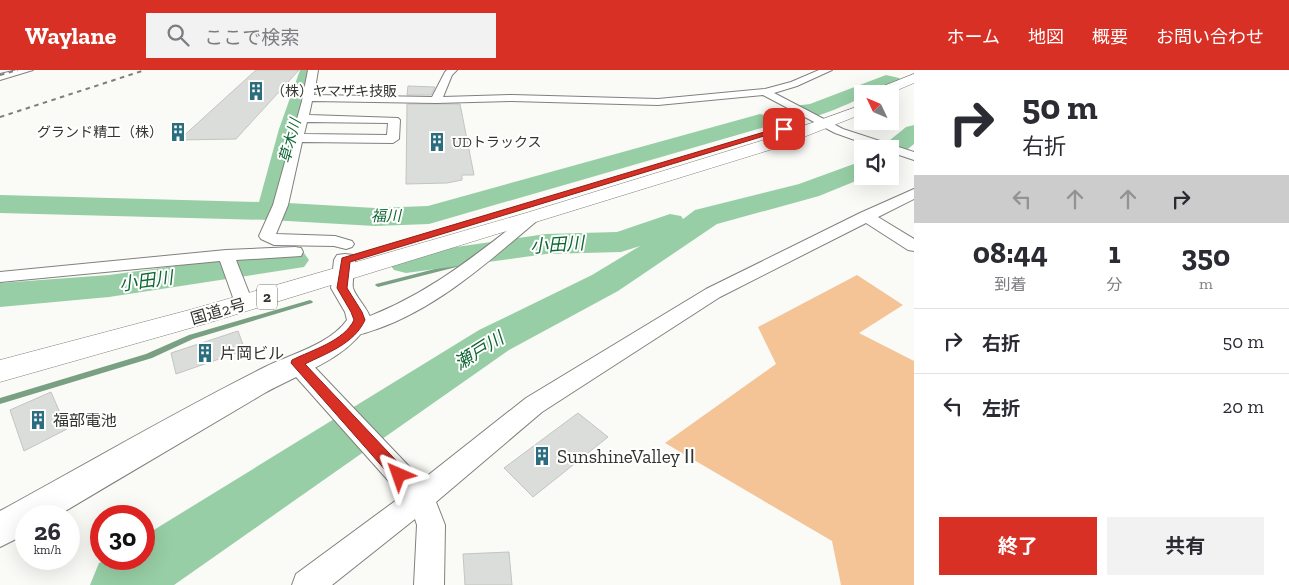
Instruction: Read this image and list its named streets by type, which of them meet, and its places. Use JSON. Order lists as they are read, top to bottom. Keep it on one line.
{"streets":{"highway":["2","国道2号"]},"water":["草木川","福川","小田川","瀬戸川"],"places":{"building":["（株）ヤマザキ技販","グランド精工（株）","UDトラックス","片岡ビル","福部電池","SunshineValleyⅡ"]},"north":"top left","page":{"header":"Waylane","search":"ここで検索","nav":["ホーム","地図","概要","お問い合わせ"],"turn":["50 m","右折"],"eta":["08:44","到着","1","分","350","m"],"list":[{"name":"右折","value":"50 m"},{"name":"左折","value":"20 m"}],"speed":"26 km/h","limit":"30","buttons":["終了","共有"]}}
